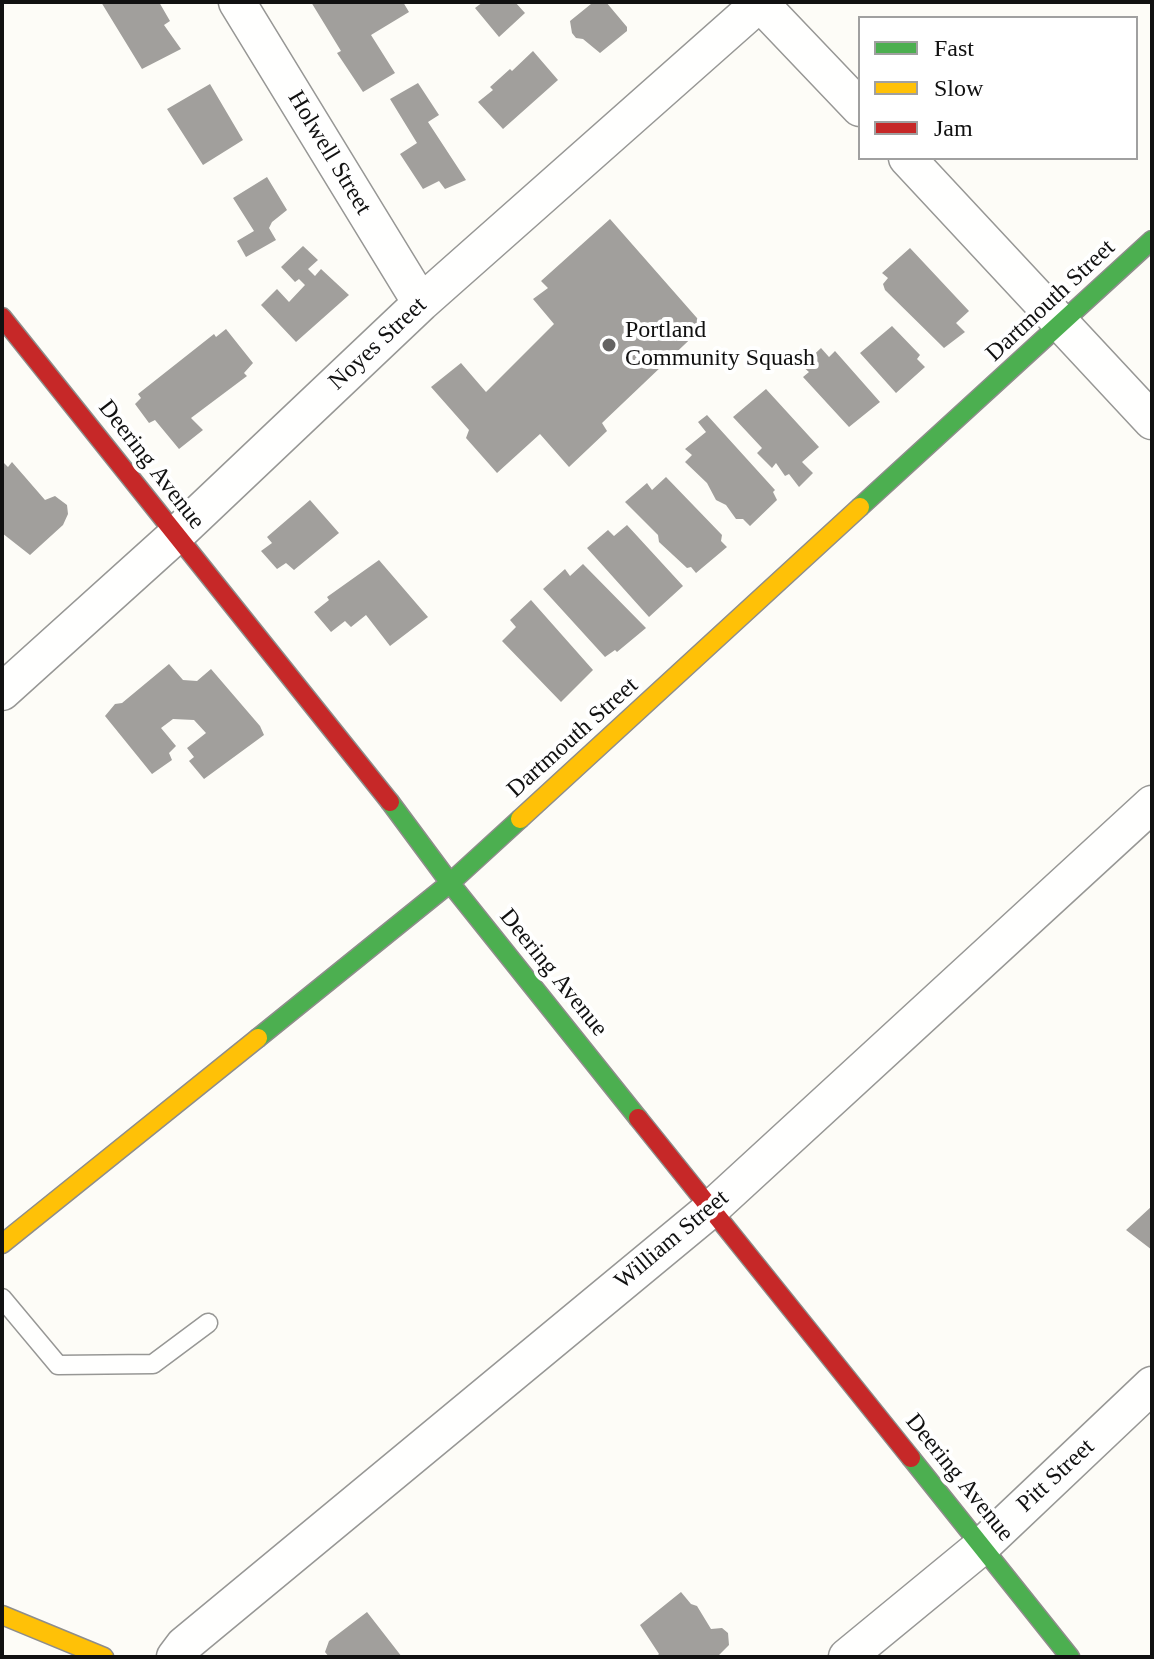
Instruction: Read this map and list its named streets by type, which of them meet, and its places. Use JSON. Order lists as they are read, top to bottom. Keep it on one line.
{"streets":{"main road":["Dartmouth Street","Deering Avenue"],"street":["Holwell Street","Noyes Street","William Street","Pitt Street"]},"crossings":[["Holwell Street","Noyes Street"],["Dartmouth Street","Deering Avenue"],["Noyes Street","Deering Avenue"],["Deering Avenue","William Street"],["Deering Avenue","Pitt Street"]],"places":["Portland Community Squash"],"legend":["Fast","Slow","Jam"]}
